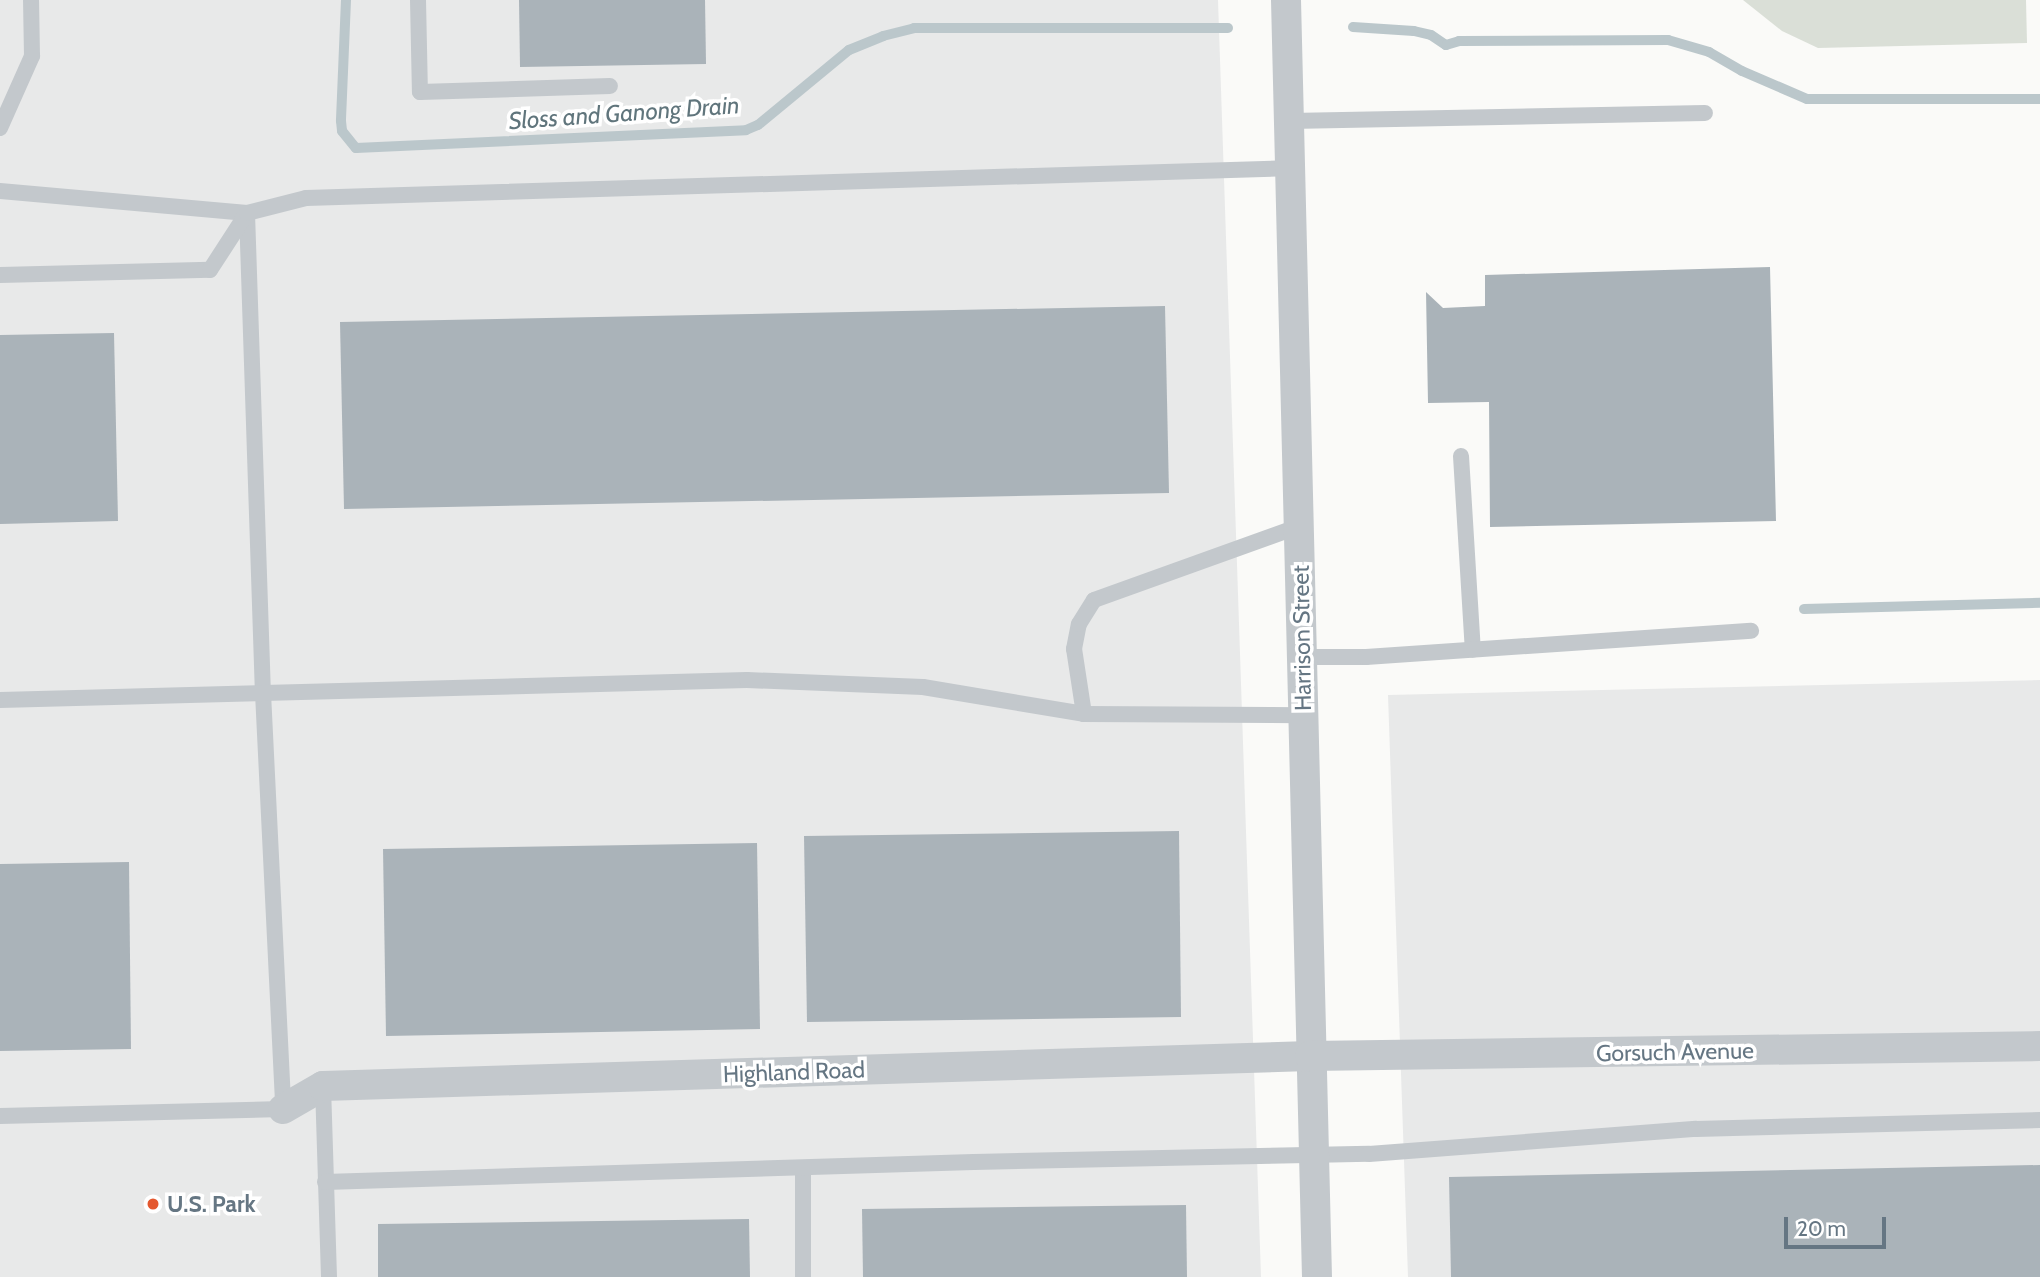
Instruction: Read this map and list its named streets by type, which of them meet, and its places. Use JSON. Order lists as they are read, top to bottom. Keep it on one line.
{"streets":{"street":["Harrison Street","Gorsuch Avenue","Highland Road"]},"crossings":[["Harrison Street","Gorsuch Avenue"],["Harrison Street","Highland Road"],["Gorsuch Avenue","Highland Road"]],"water":["Sloss and Ganong Drain"],"places":["U.S. Park"],"scale_bar":"20 m"}
